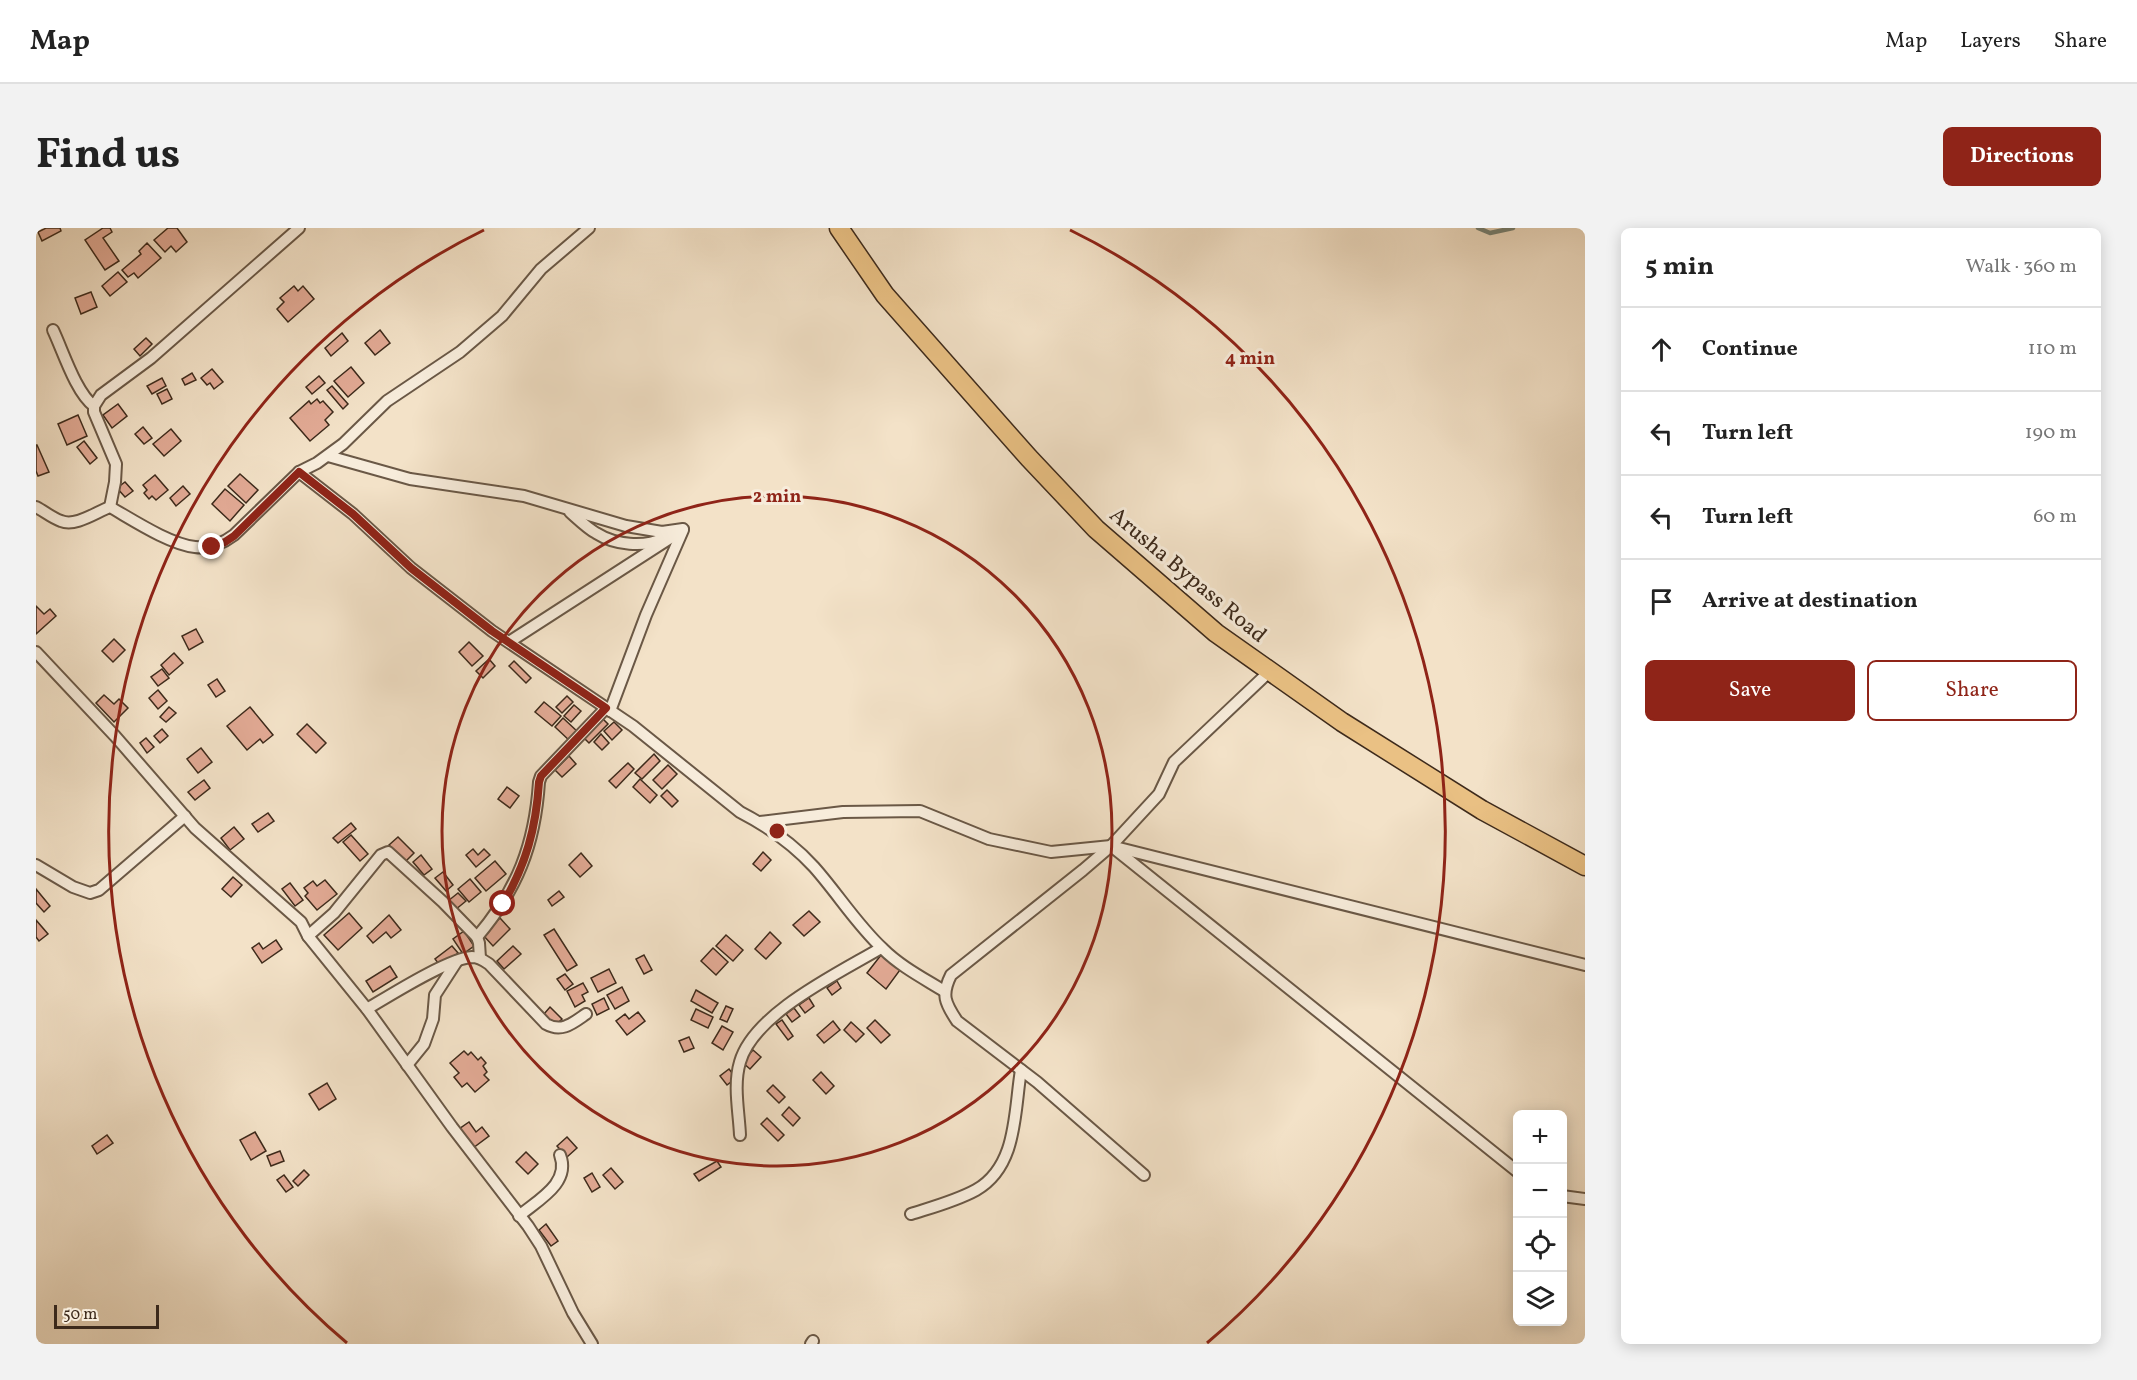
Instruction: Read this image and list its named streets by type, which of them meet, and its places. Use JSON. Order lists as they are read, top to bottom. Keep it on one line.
{"streets":{"main road":["Arusha Bypass Road"]},"scale_bar":"50 m","page":{"header":"Map","nav":["Map","Layers","Share"],"title":"Find us","buttons":["Directions",["Save","Share"]],"heading":["5 min","Walk · 360 m"],"list":[["Continue","110 m"],["Turn left","190 m"],["Turn left","60 m"],"Arrive at destination"],"map_buttons":["+","−"],"scale":"50 m"},"rings":["4 min","2 min"]}
